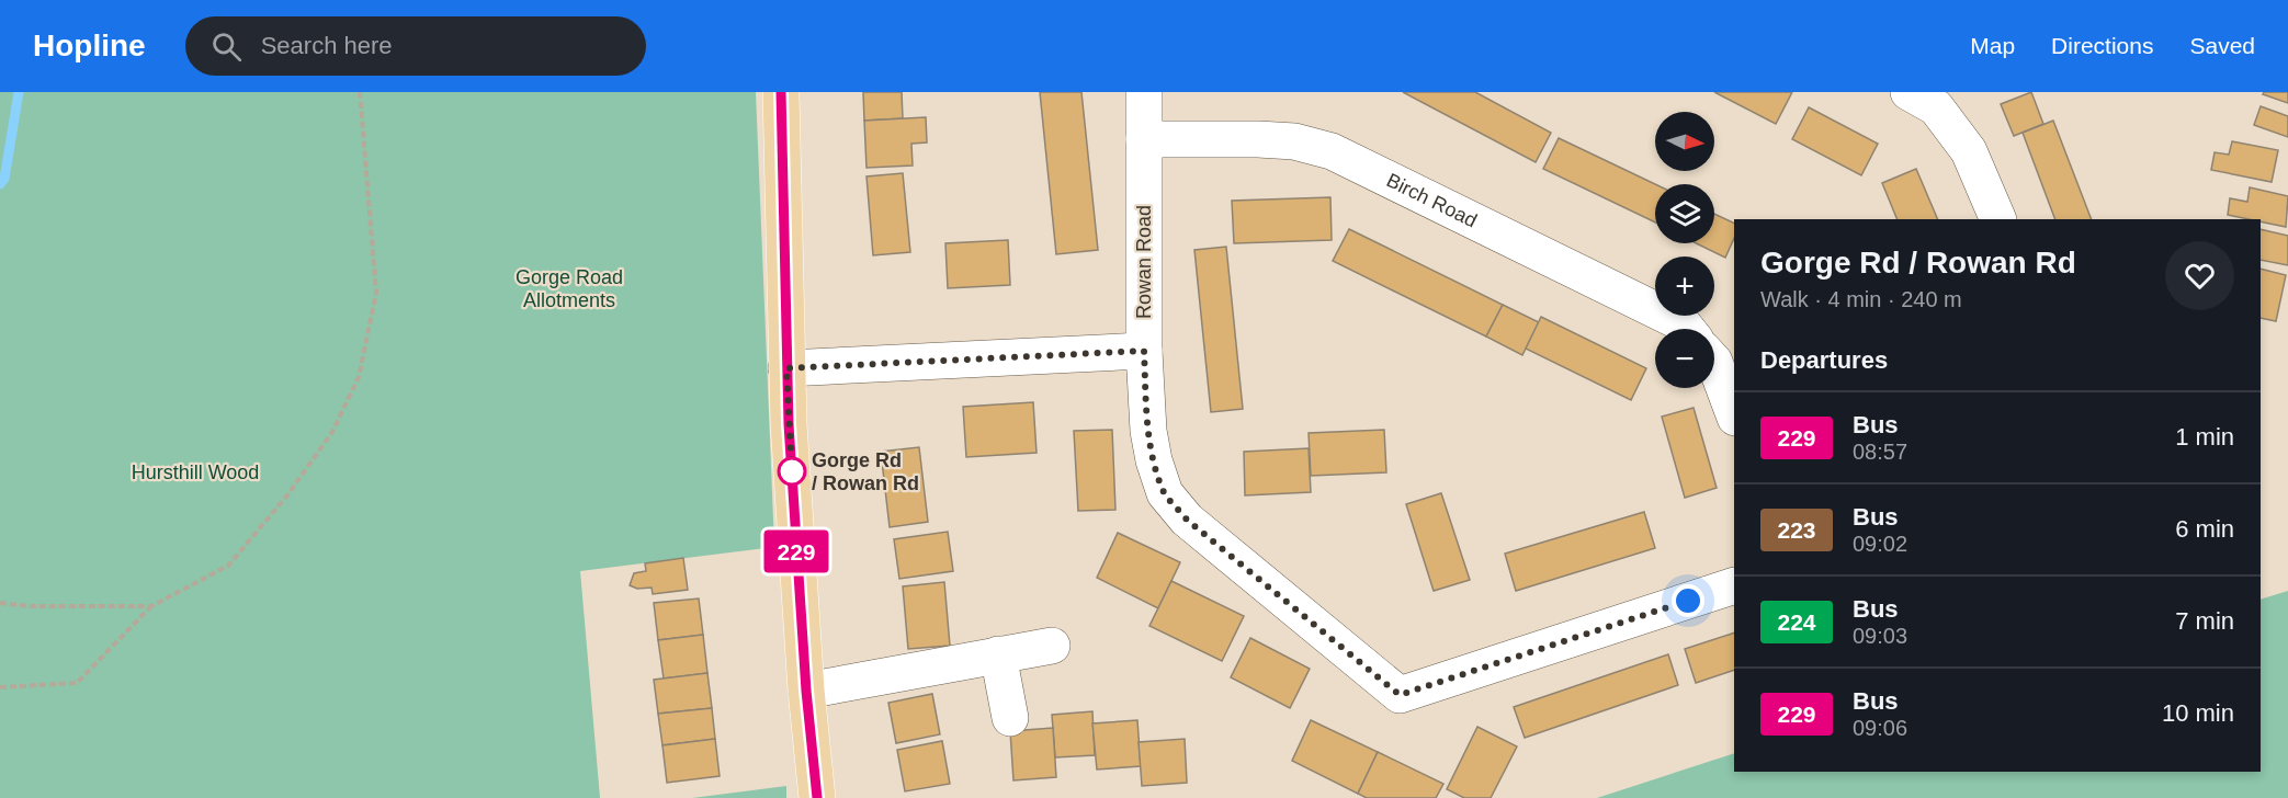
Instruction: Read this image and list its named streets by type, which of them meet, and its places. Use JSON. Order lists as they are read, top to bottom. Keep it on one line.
{"streets":{"street":["Birch Road","Rowan Road"]},"crossings":[["Birch Road","Rowan Road"]],"parks":["Gorge Road Allotments","Hursthill Wood"],"places":["Gorge Rd / Rowan Rd"],"lines":["bus line 229"],"north":"right","page":{"header":"Hopline","search":"Search here","nav":["Map","Directions","Saved"],"on_map":"229","map_buttons":["+","−"],"heading":[["Gorge Rd / Rowan Rd","Walk · 4 min · 240 m"],"Departures"],"list":[{"mark":"229","name":"Bus","note":"08:57","value":"1 min"},{"mark":"223","name":"Bus","note":"09:02","value":"6 min"},{"mark":"224","name":"Bus","note":"09:03","value":"7 min"},{"mark":"229","name":"Bus","note":"09:06","value":"10 min"}]}}
